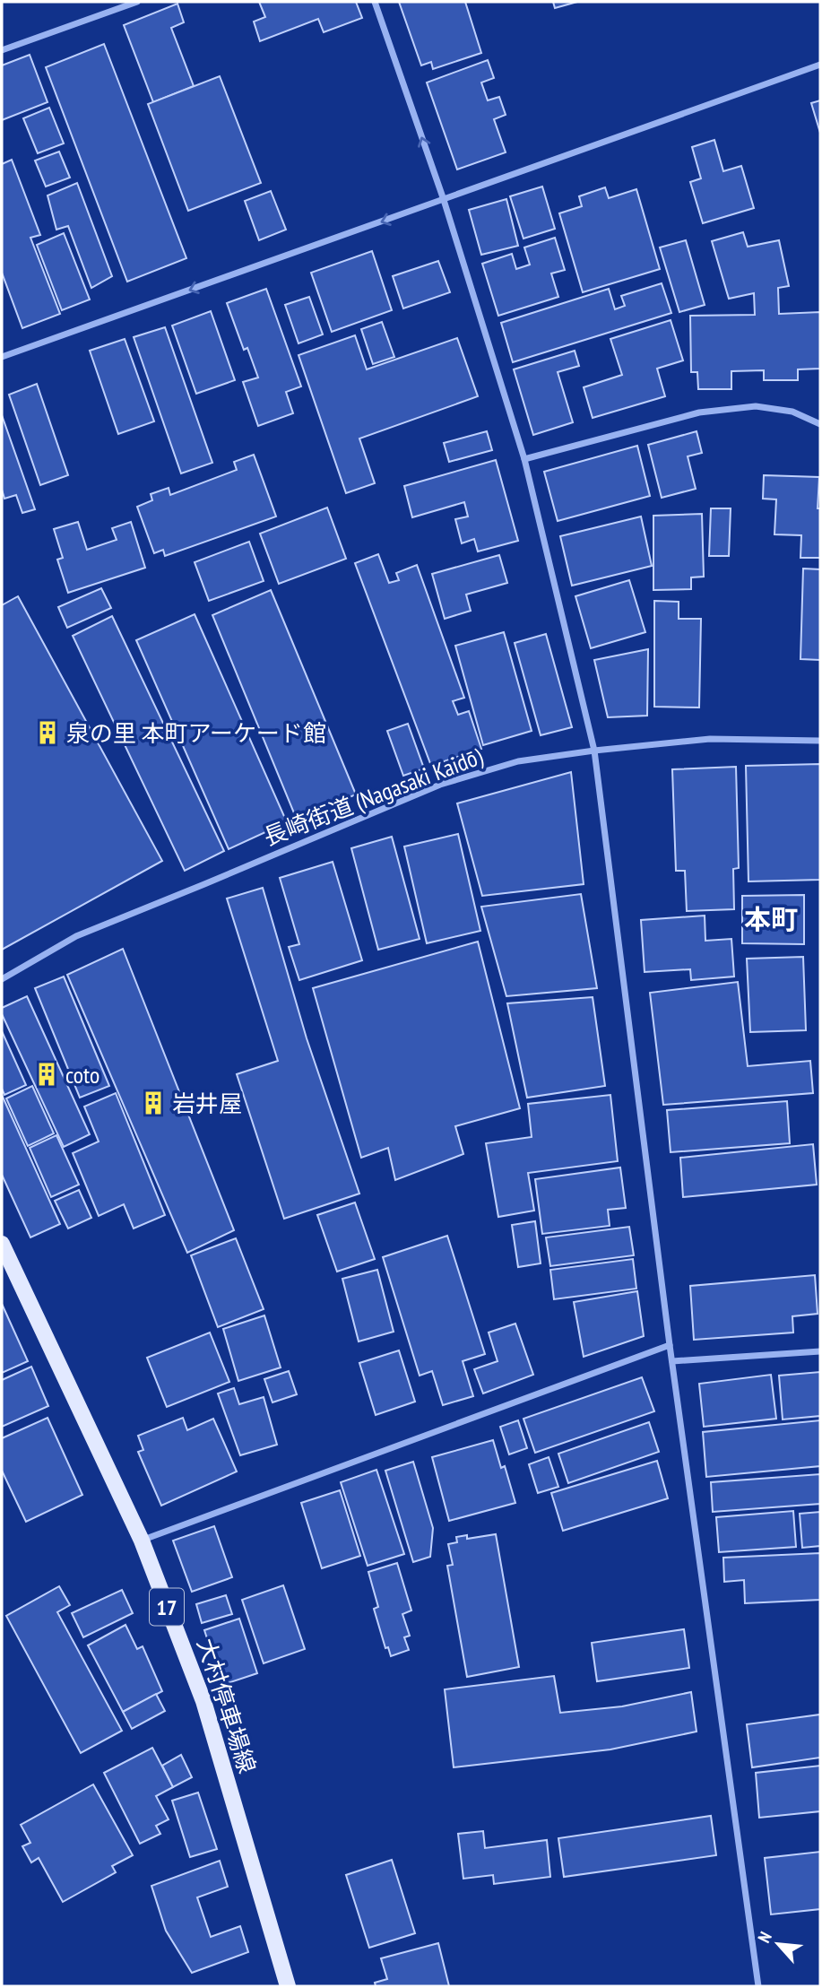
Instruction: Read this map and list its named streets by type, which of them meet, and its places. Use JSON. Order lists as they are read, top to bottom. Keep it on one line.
{"streets":{"main road":["17","大村停車場線"],"street":["長崎街道 (Nagasaki Kaidō)"]},"districts":["本町"],"places":{"building":["泉の里 本町アーケード館","coto","岩井屋"]},"north":"top left"}
